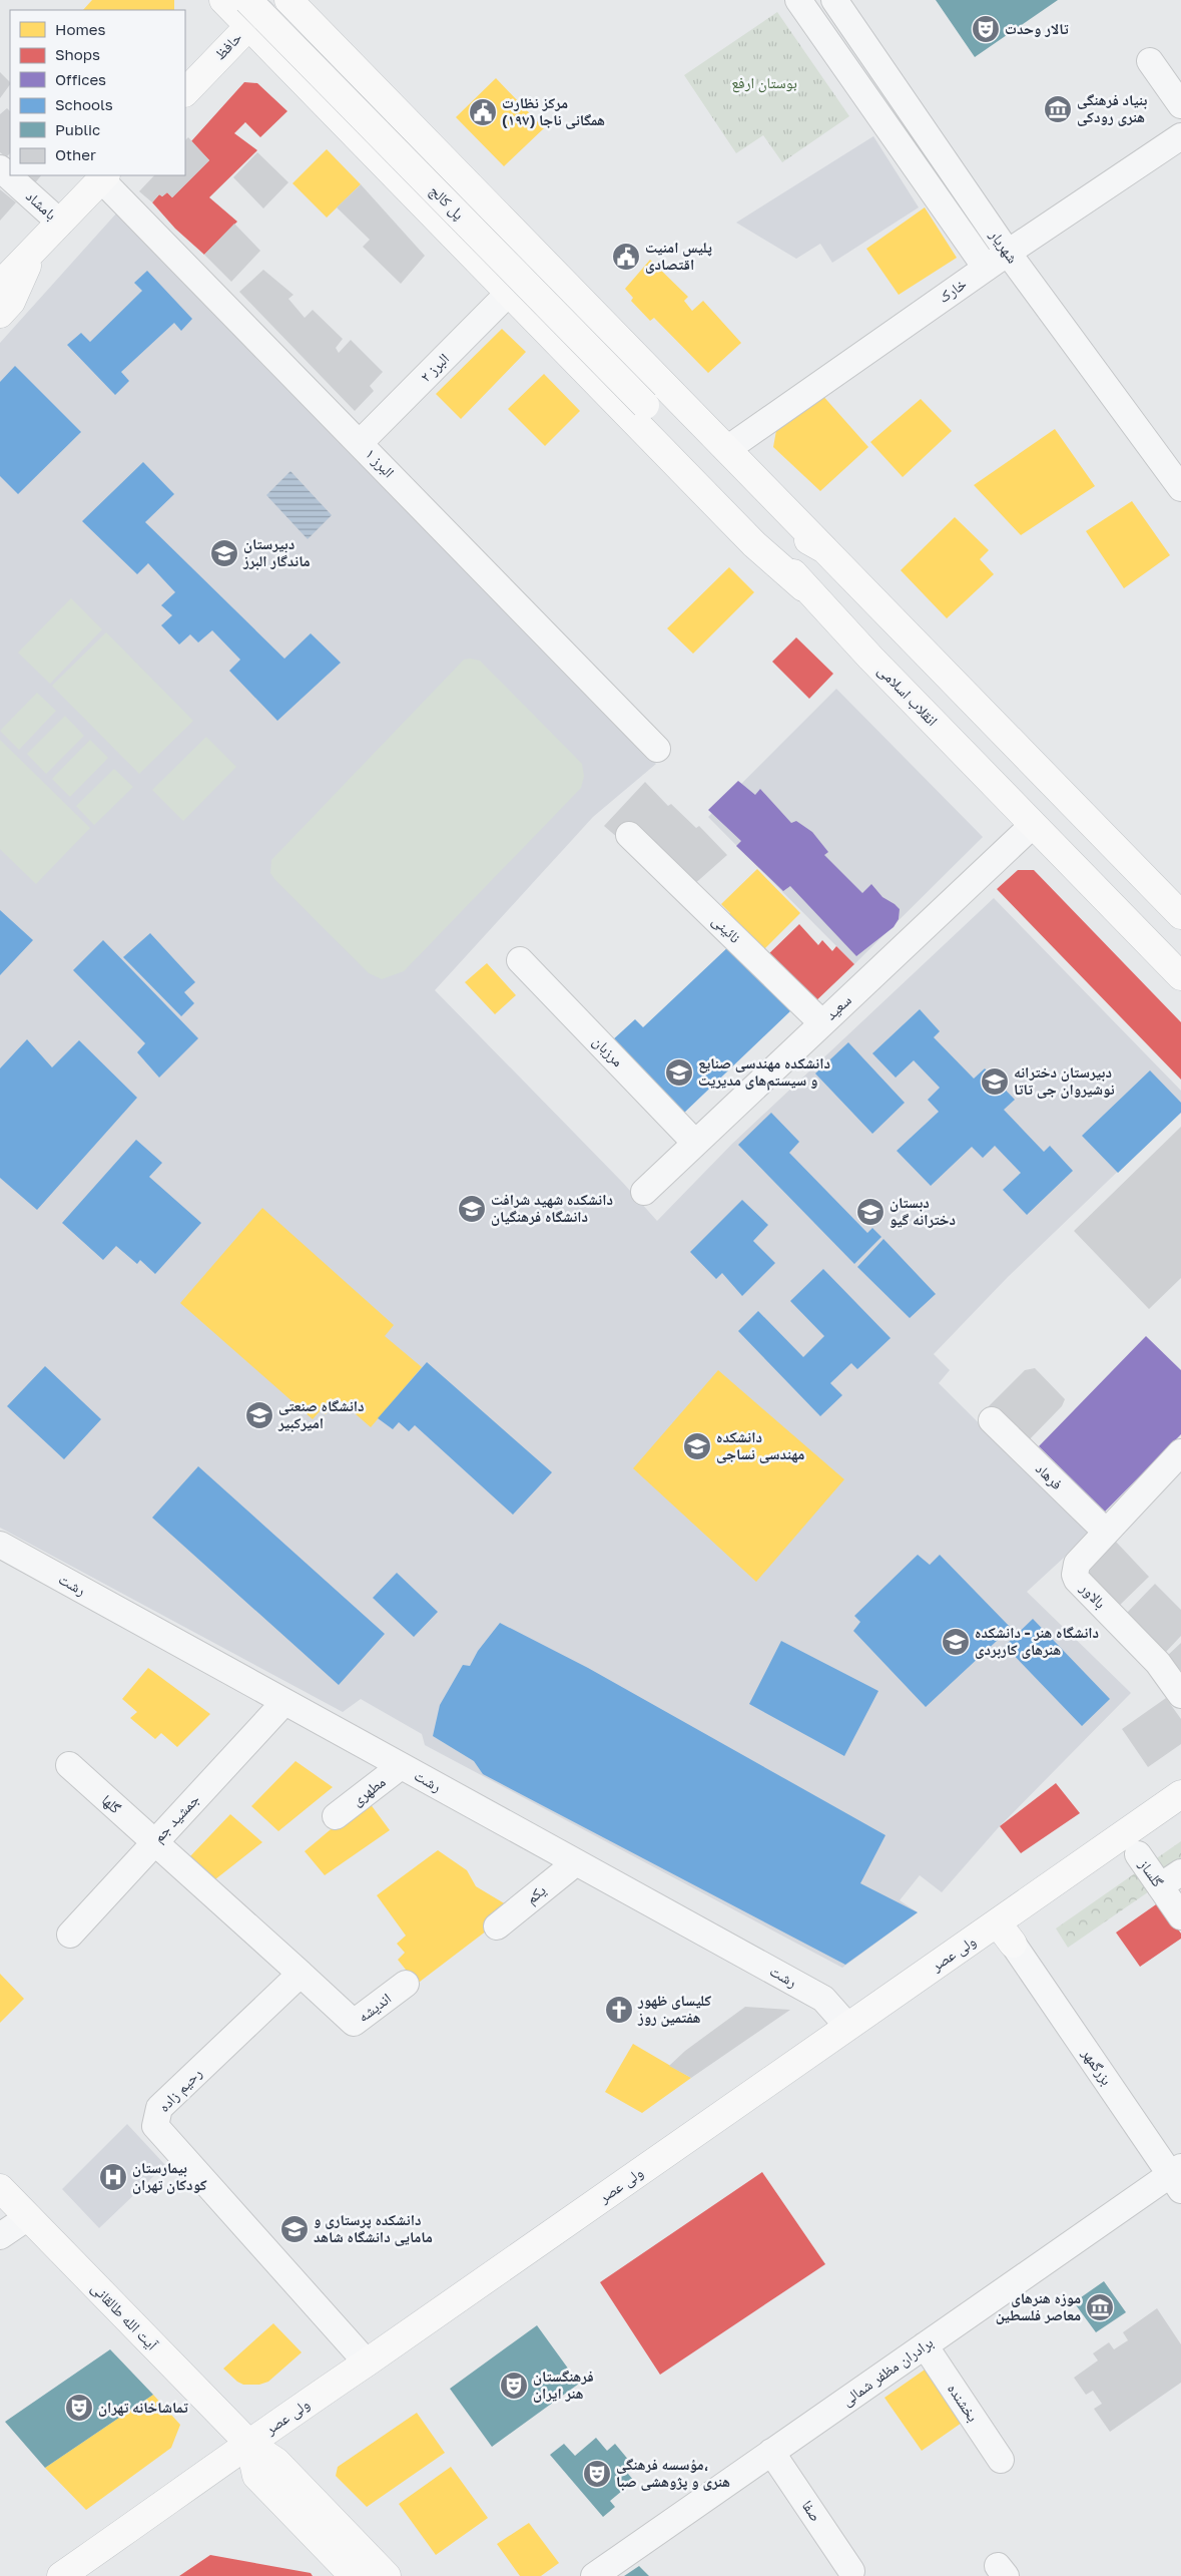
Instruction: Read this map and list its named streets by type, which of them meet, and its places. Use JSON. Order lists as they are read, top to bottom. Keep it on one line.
{"streets":{"main road":["حافظ","پل کالج","انقلاب اسلامی","ولی عصر","آیت الله طالقانی"],"street":["بامشاد","شهریار","خارک","البرز ۲","البرز ۱","نائینی","سعید","مرزبان","فرهاد","رشت","بالاور","مطهری","گلها","جمشید جم","گلساز","یکم","اندیشه","بزرگمهر","رحیم زاده","برادران مظفر شمالی","بخشنده","صفا"]},"crossings":[["حافظ","پل کالج"],["پل کالج","انقلاب اسلامی"],["شهریار","خارک"],["البرز ۲","البرز ۱"],["انقلاب اسلامی","سعید"],["نائینی","سعید"],["سعید","مرزبان"],["فرهاد","بالاور"],["رشت","مطهری"],["رشت","جمشید جم"],["رشت","یکم"],["رشت","ولی عصر"],["گلها","جمشید جم"],["ولی عصر","بزرگمهر"],["ولی عصر","رحیم زاده"],["ولی عصر","آیت الله طالقانی"],["اندیشه","رحیم زاده"],["بزرگمهر","برادران مظفر شمالی"],["برادران مظفر شمالی","بخشنده"],["برادران مظفر شمالی","صفا"]],"parks":["بوستان ارفع"],"places":{"theatre":["تالار وحدت","فرهنگستان هنر ایران","تماشاخانه تهران","مؤسسه فرهنگی، هنری و پژوهشی صبا"],"museum":["بنیاد فرهنگی هنری رودکی","موزه هنرهای معاصر فلسطین"],"public building":["مرکز نظارت همگانی ناجا (۱۹۷)","پلیس امنیت اقتصادی"],"school or university":["دبیرستان ماندگار البرز","دانشکده مهندسی صنایع و سیستم‌های مدیریت","دبیرستان دخترانه نوشیروان جی تاتا","دانشکده شهید شرافت دانشگاه فرهنگیان","دبستان دخترانه گیو","دانشگاه صنعتی امیرکبیر","دانشکده مهندسی نساجی","دانشگاه هنر - دانشکده هنرهای کاربردی","دانشکده پرستاری و مامایی دانشگاه شاهد"],"church":["کلیسای ظهور هفتمین روز"],"hospital":["بیمارستان کودکان تهران"]},"legend":["Homes","Shops","Offices","Schools","Public","Other"]}
